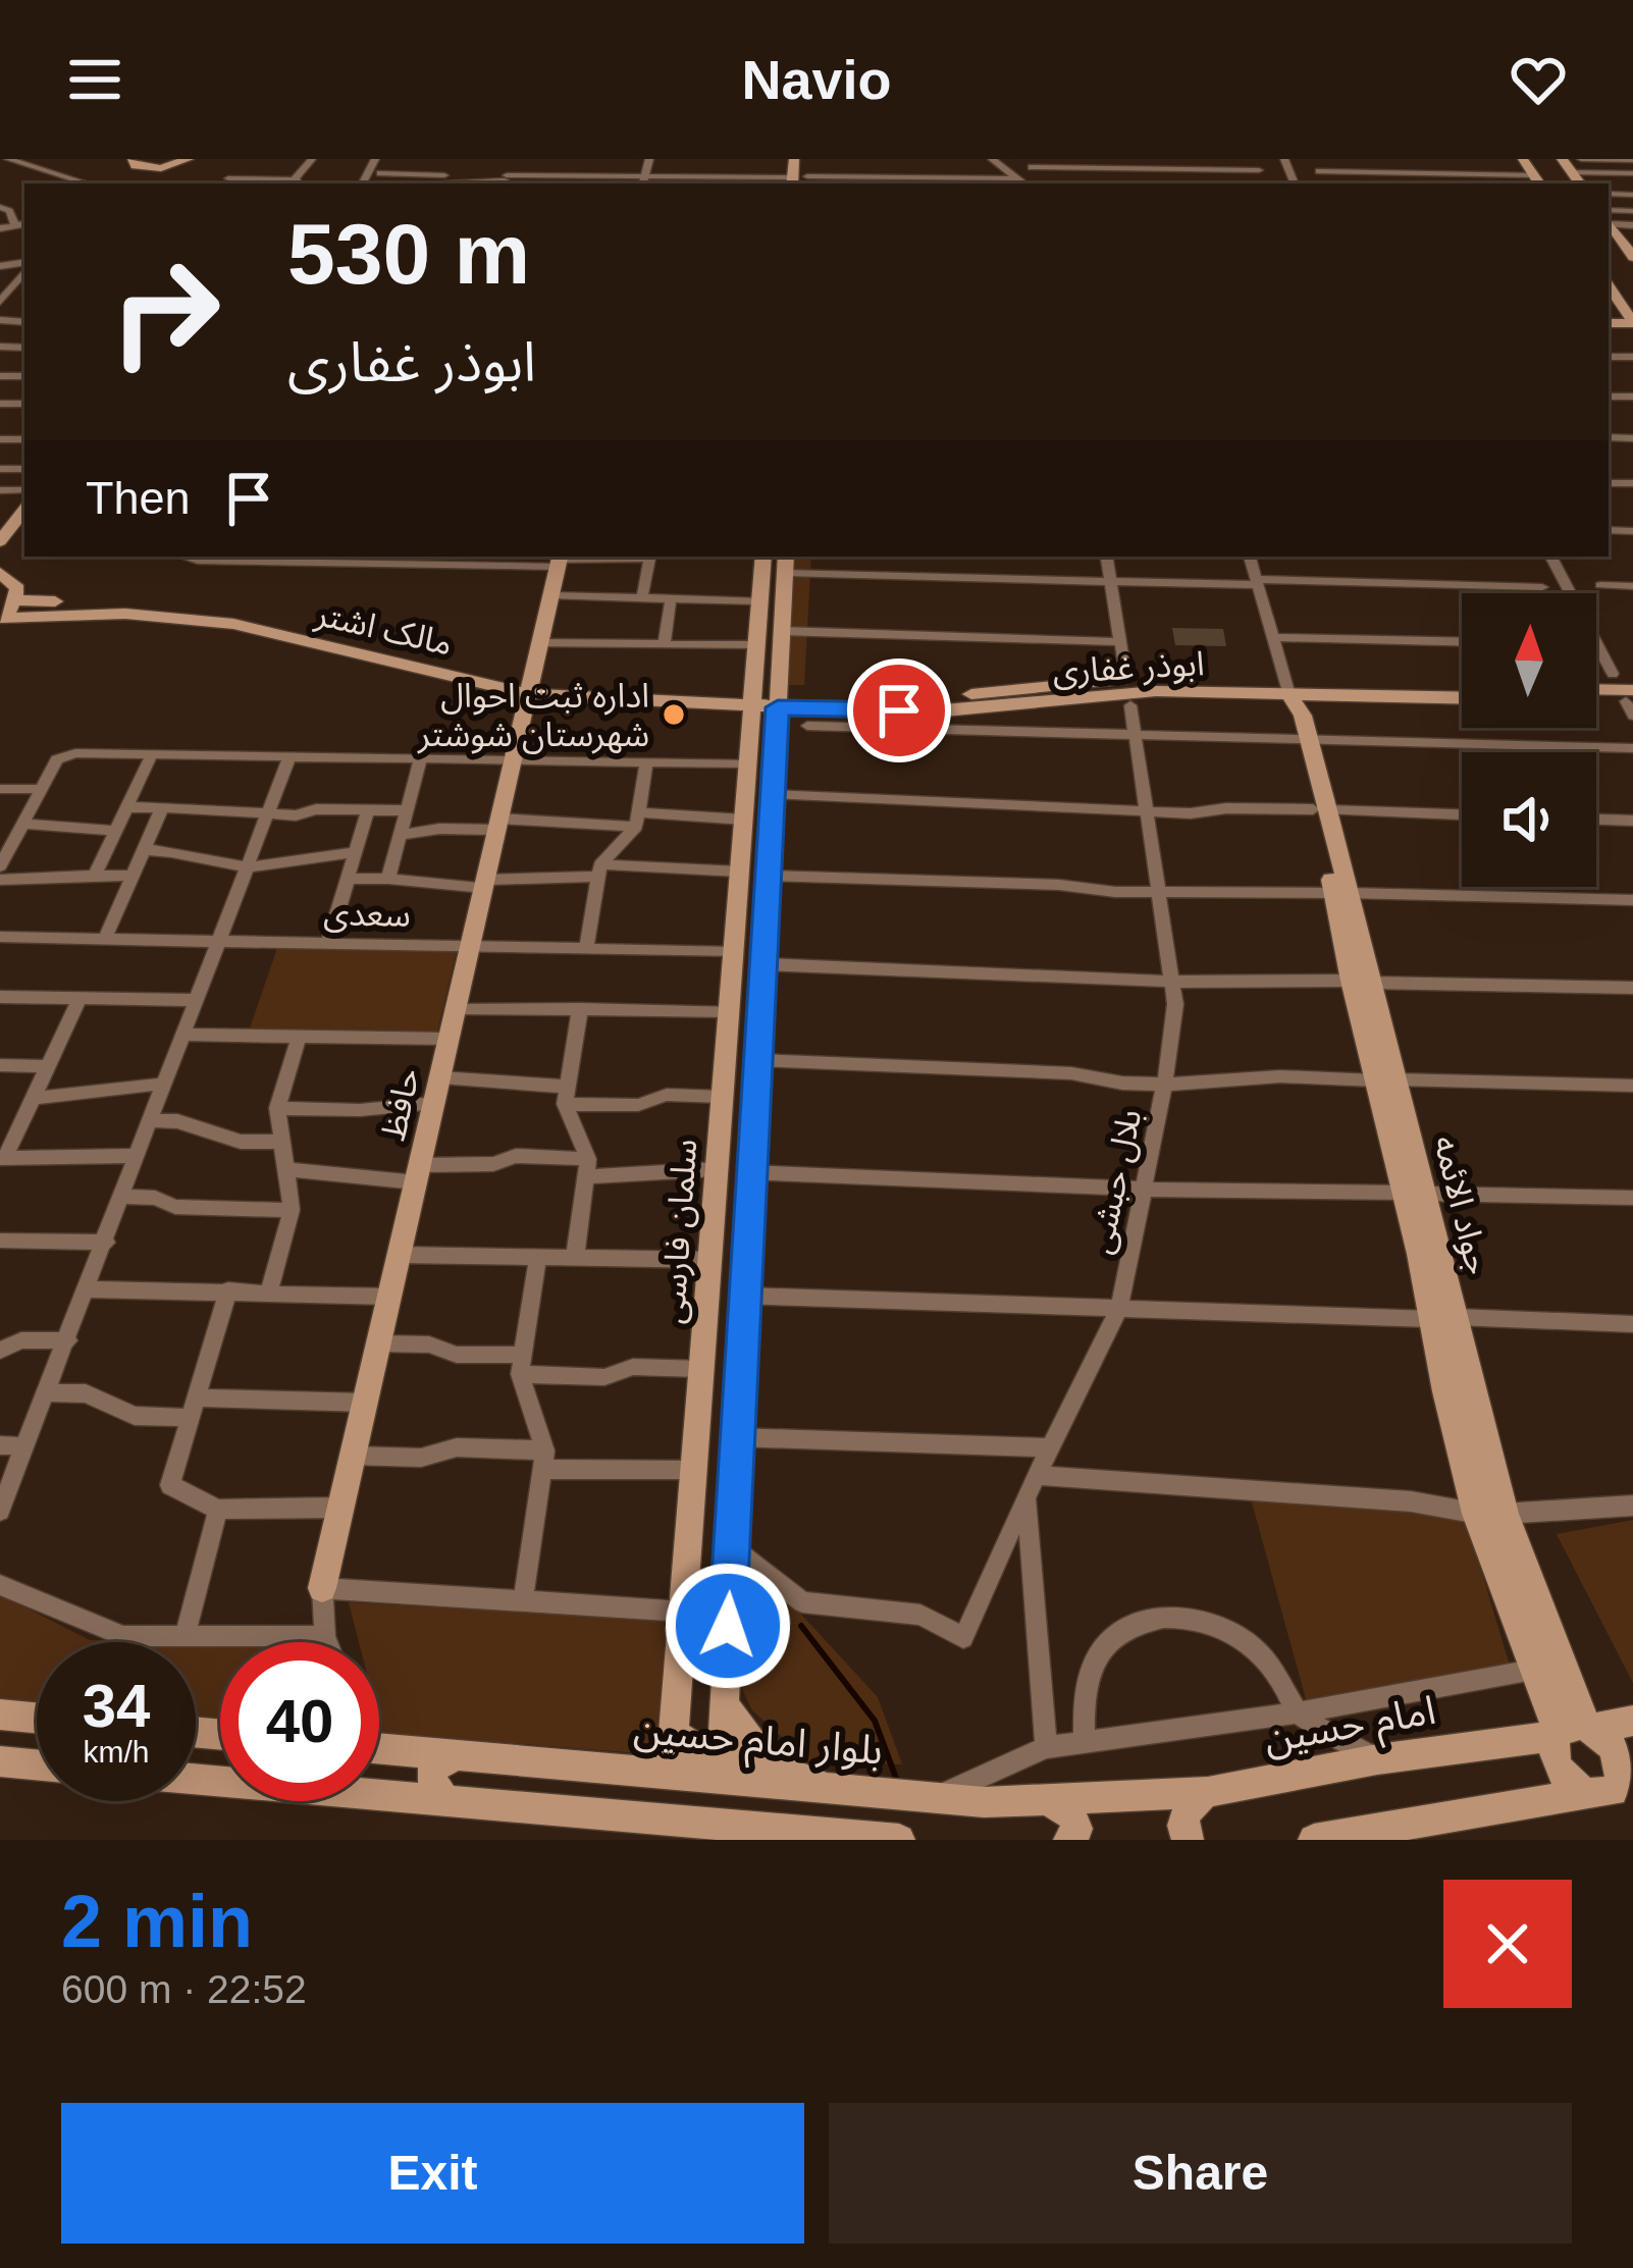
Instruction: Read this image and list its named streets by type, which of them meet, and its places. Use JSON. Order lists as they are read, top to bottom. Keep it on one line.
{"streets":{"street":["مالک اشتر","ابوذر غفاری","سعدی","حافظ","بلال حبشی","جواد الائمه","سلمان فارسی","امام حسین","بلوار امام حسین"]},"crossings":[["مالک اشتر","ابوذر غفاری"],["مالک اشتر","حافظ"],["مالک اشتر","سلمان فارسی"],["ابوذر غفاری","جواد الائمه"],["ابوذر غفاری","سلمان فارسی"],["سعدی","حافظ"],["سعدی","سلمان فارسی"],["بلال حبشی","سلمان فارسی"],["جواد الائمه","امام حسین"],["سلمان فارسی","بلوار امام حسین"],["امام حسین","بلوار امام حسین"]],"places":["اداره ثبت احوال شهرستان شوشتر"],"north":"top","page":{"header":"Navio","turn":["530 m","ابوذر غفاری"],"then":"Then","speed":"34 km/h","limit":"40","heading":["2 min","600 m · 22:52"],"buttons":["Exit","Share"]}}
